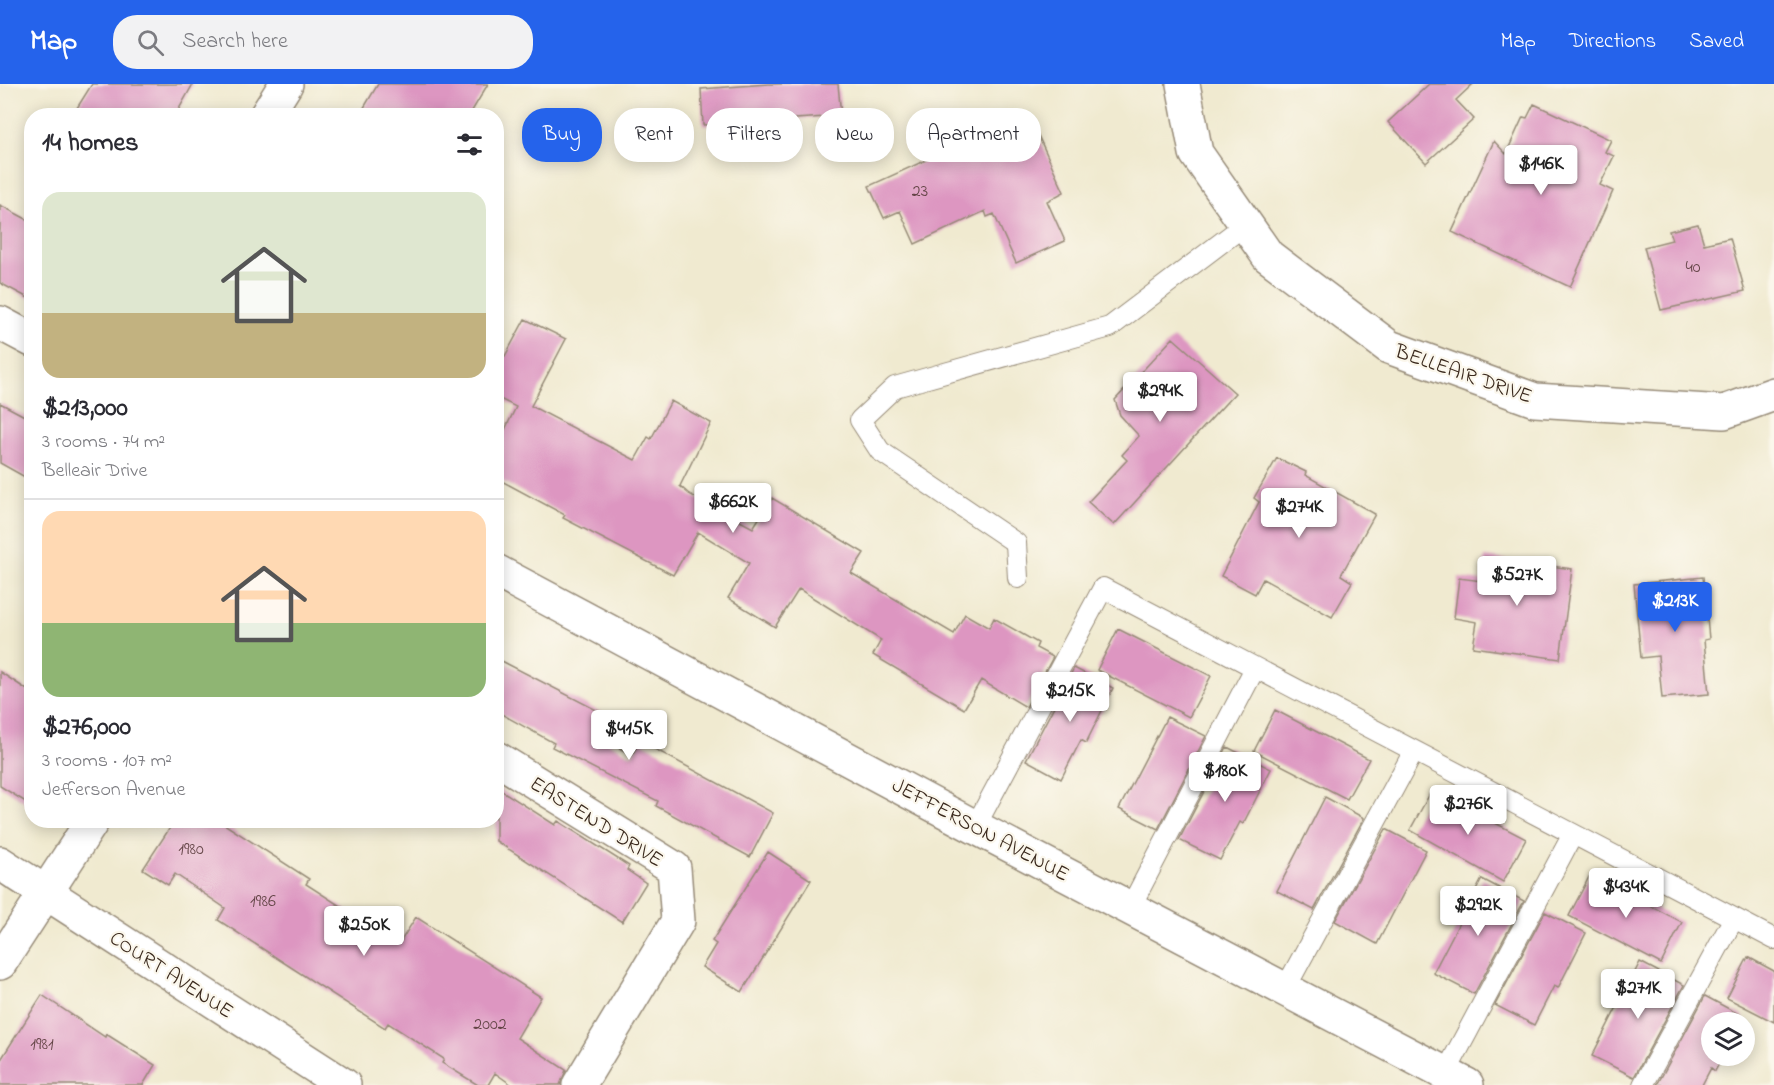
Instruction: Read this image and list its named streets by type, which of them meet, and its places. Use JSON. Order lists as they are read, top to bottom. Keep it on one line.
{"streets":{"street":["BELLEAIR DRIVE","EASTEND DRIVE","JEFFERSON AVENUE","COURT AVENUE"]},"house_numbers":["23","40","1980","1986","2002","1981"],"page":{"header":"Map","search":"Search here","nav":["Map","Directions","Saved"],"chip":["Buy","Rent","Filters","New","Apartment"],"heading":"14 homes","price":["$146K","$294K","$662K","$274K","$527K","$213K","$215K","$415K","$180K","$276K","$434K","$292K","$250K","$271K"],"list":[{"name":"$213,000","note":"3 rooms · 74 m² · Belleair Drive"},{"name":"$276,000","note":"3 rooms · 107 m² · Jefferson Avenue"}]}}
